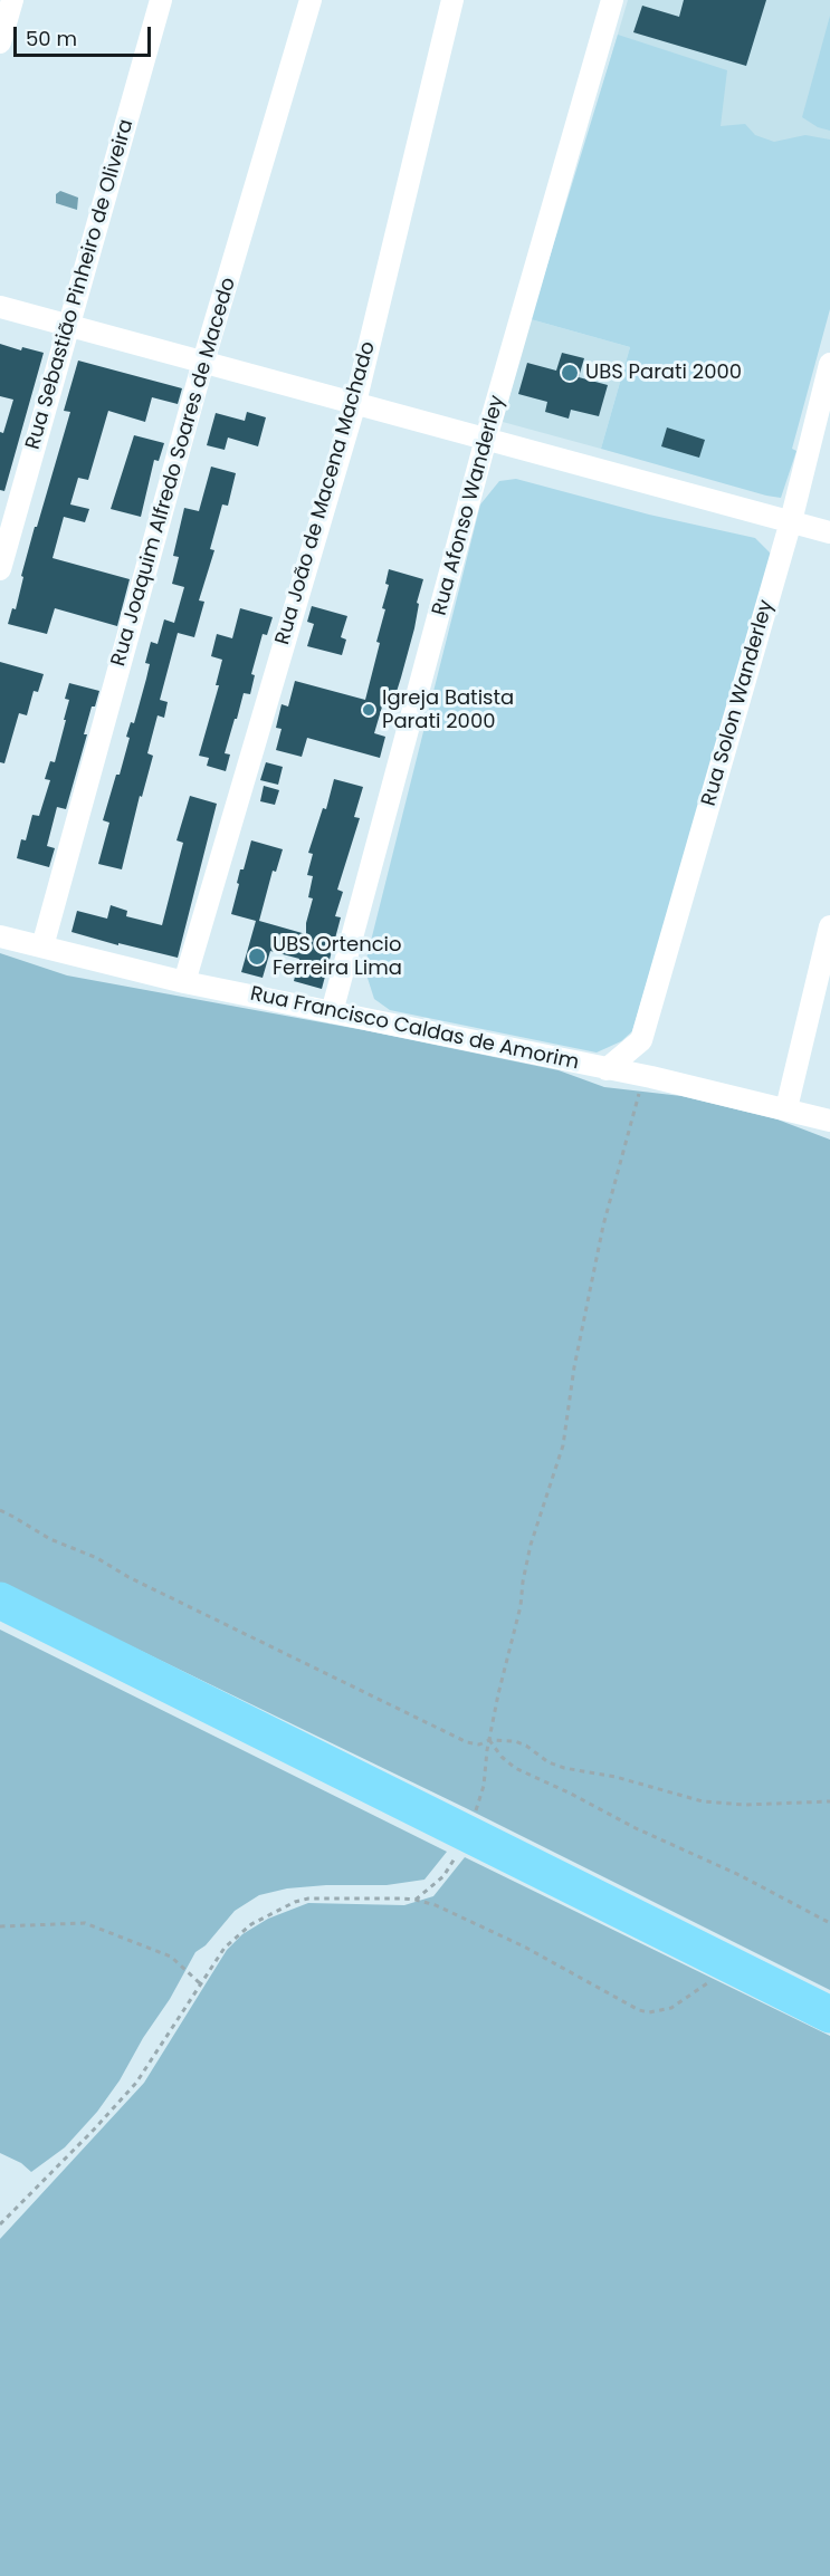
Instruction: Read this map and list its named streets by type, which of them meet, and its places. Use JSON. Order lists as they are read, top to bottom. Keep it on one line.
{"streets":{"street":["Rua Sebastião Pinheiro de Oliveira","Rua Joaquim Alfredo Soares de Macedo","Rua João de Macena Machado","Rua Afonso Wanderley","Rua Solon Wanderley","Rua Francisco Caldas de Amorim"]},"crossings":[["Rua Joaquim Alfredo Soares de Macedo","Rua Francisco Caldas de Amorim"],["Rua João de Macena Machado","Rua Francisco Caldas de Amorim"],["Rua Afonso Wanderley","Rua Francisco Caldas de Amorim"]],"places":["UBS Parati 2000","Igreja Batista Parati 2000","UBS Ortencio Ferreira Lima"],"scale_bar":"50 m"}
